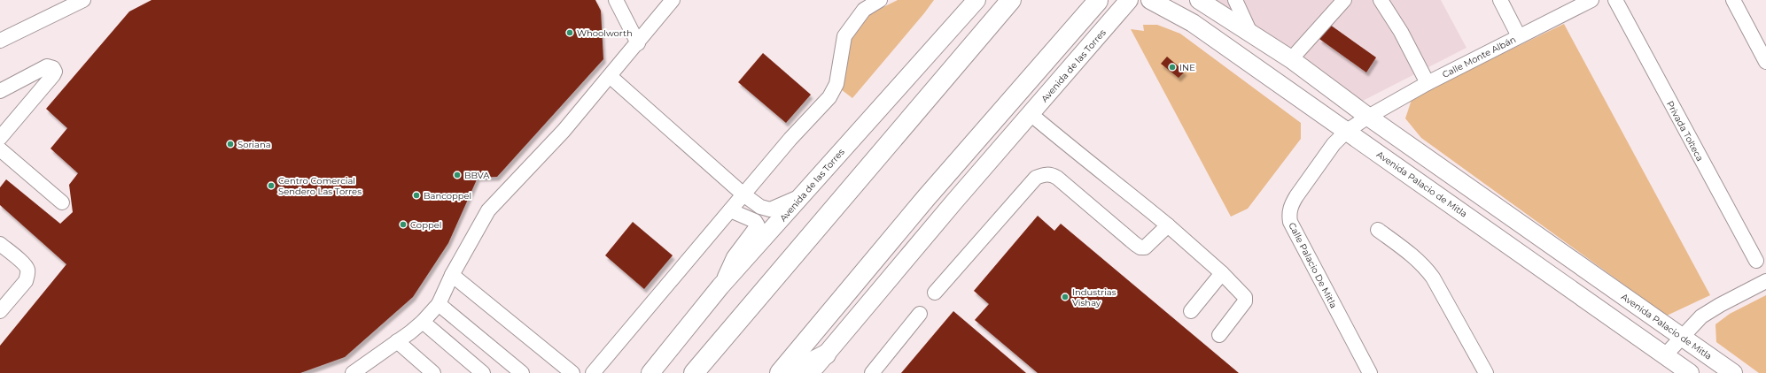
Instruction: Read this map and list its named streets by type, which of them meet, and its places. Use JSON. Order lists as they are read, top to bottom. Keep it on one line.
{"streets":{"main road":["Avenida de las Torres","Avenida Palacio de Mitla"],"street":["Calle Monte Albán","Privada Tolteca","Calle Palacio De Mitla"]},"crossings":[["Calle Monte Albán","Avenida Palacio de Mitla"],["Calle Monte Albán","Calle Palacio De Mitla"],["Avenida Palacio de Mitla","Calle Palacio De Mitla"]],"places":["Whoolworth","INE","Soriana","BBVA","Centro Comercial Sendero Las Torres","Bancoppel","Coppel","Industrias Vishay"]}
